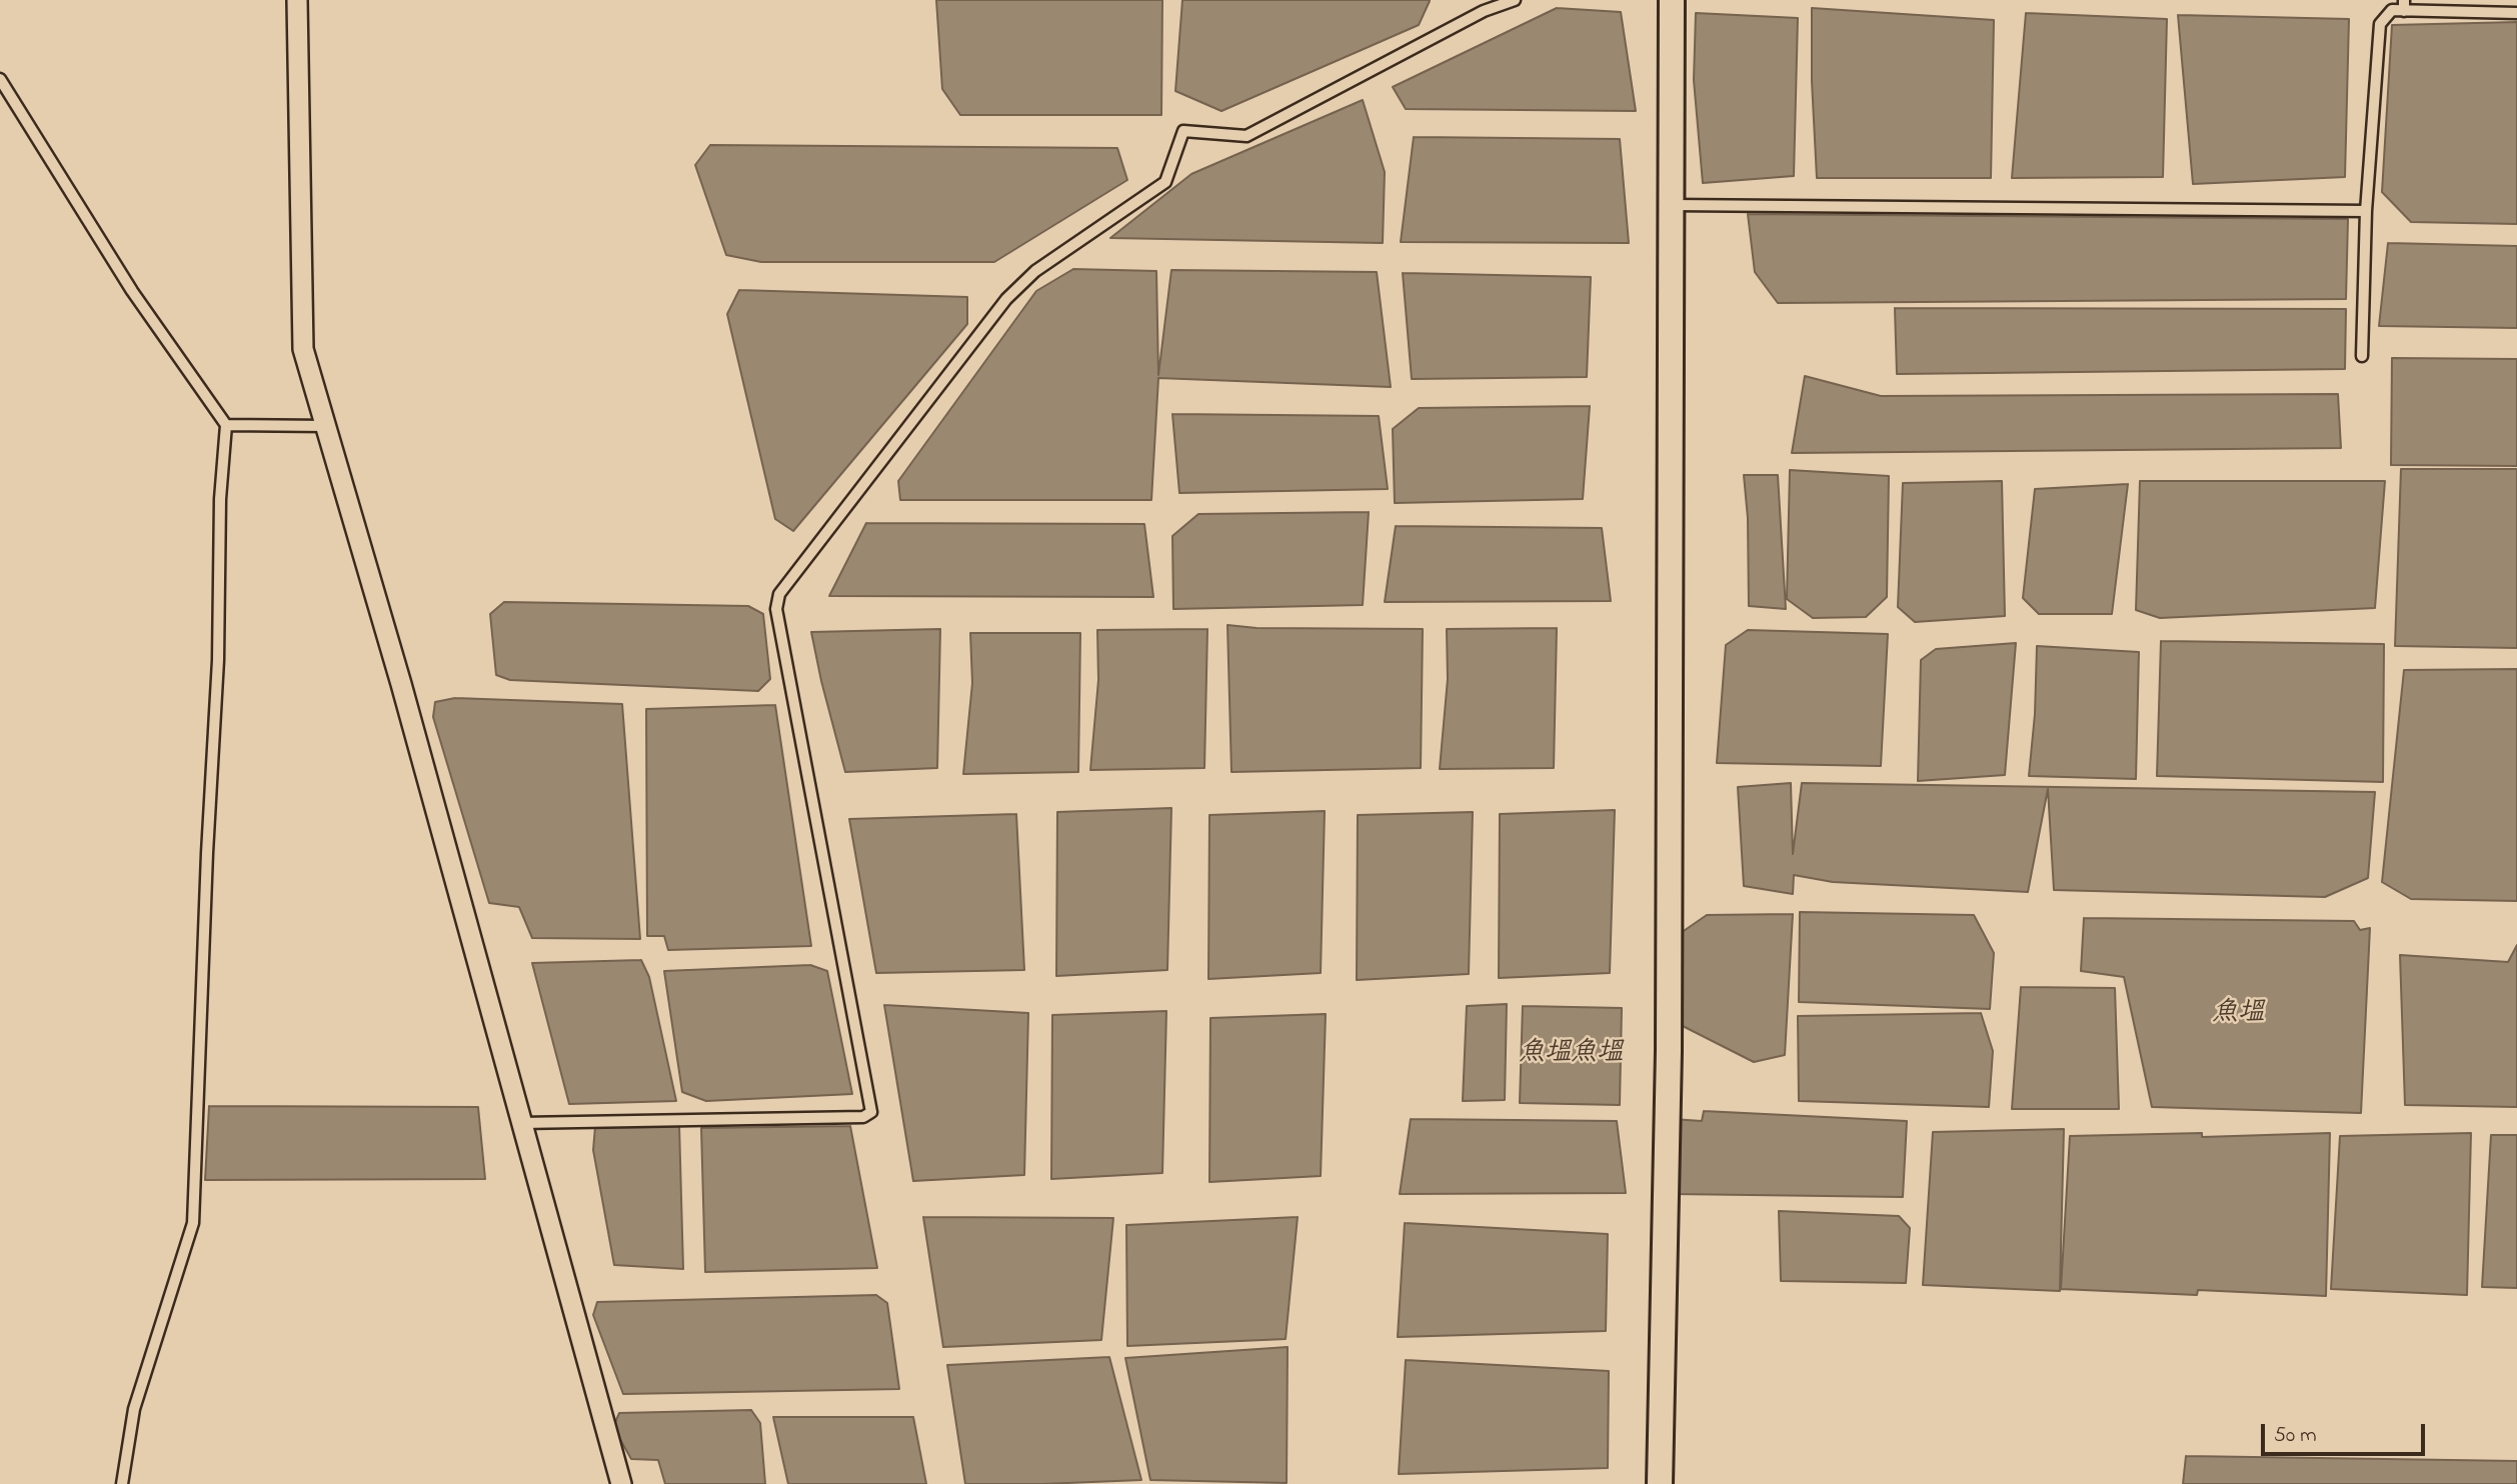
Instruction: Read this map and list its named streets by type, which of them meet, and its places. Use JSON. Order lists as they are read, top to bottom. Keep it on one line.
{"water":["魚塭","魚塭魚塭"],"scale_bar":"50 m"}
